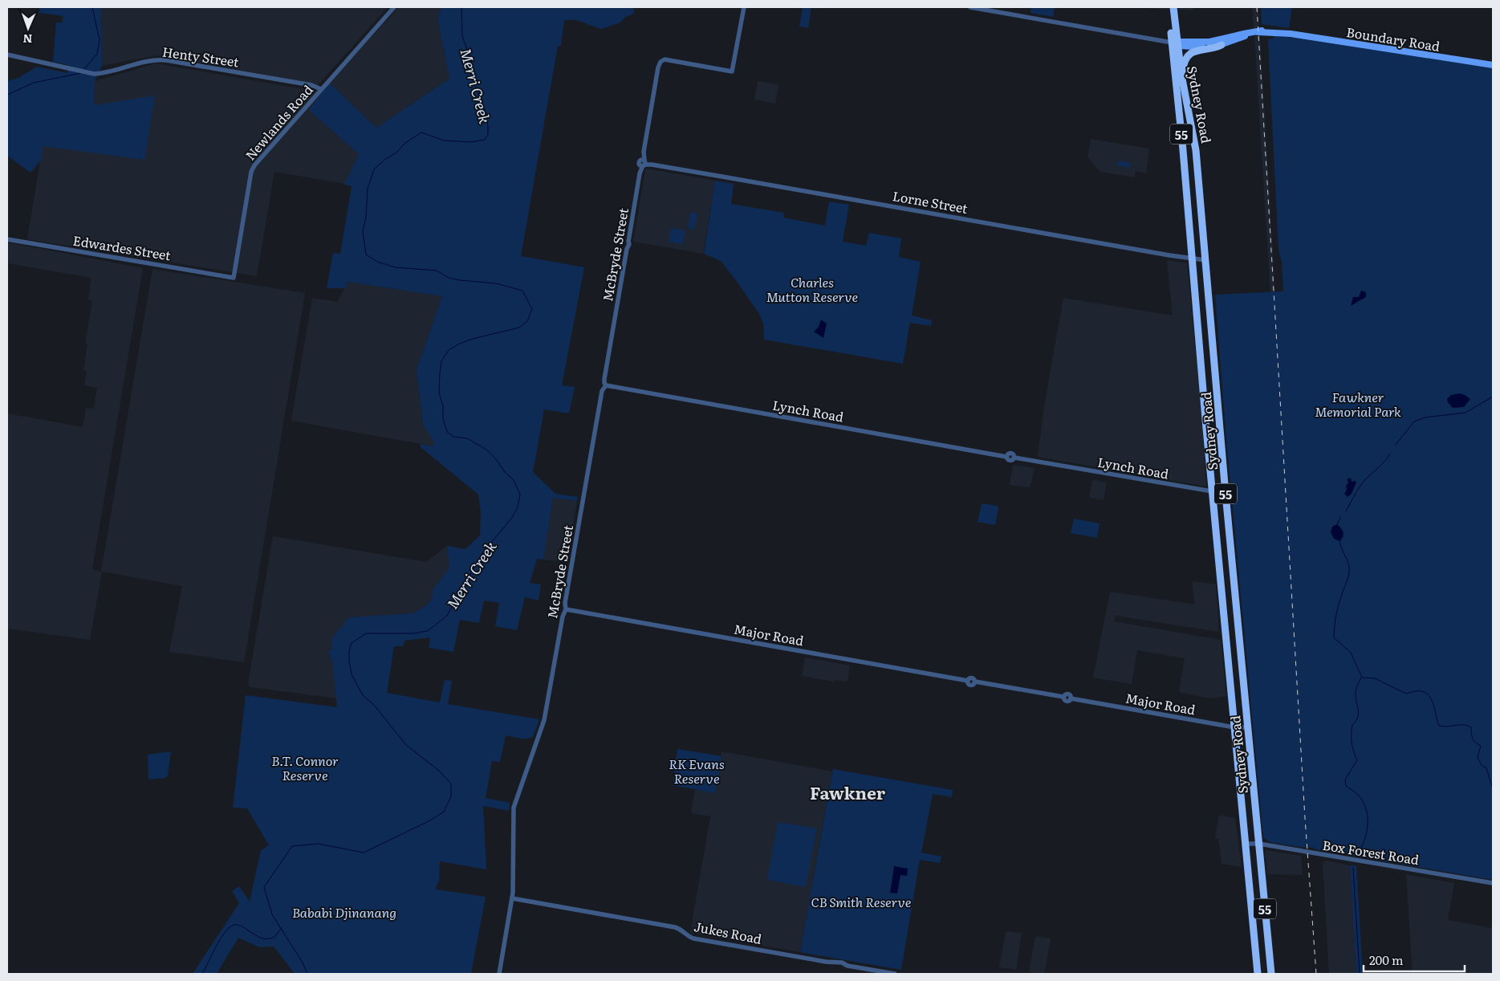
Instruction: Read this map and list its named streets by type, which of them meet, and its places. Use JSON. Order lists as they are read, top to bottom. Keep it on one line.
{"streets":{"highway":["Sydney Road","55"],"main road":["Boundary Road"],"street":["Henty Street","Newlands Road","Lorne Street","Edwardes Street","McBryde Street","Lynch Road","Major Road","Box Forest Road","Jukes Road"]},"crossings":[["Boundary Road","Sydney Road"],["Henty Street","Newlands Road"],["Sydney Road","Lorne Street"],["Sydney Road","Lynch Road"],["Sydney Road","Major Road"],["Sydney Road","Box Forest Road"],["Newlands Road","Edwardes Street"],["Lorne Street","McBryde Street"],["McBryde Street","Lynch Road"],["McBryde Street","Major Road"],["McBryde Street","Jukes Road"]],"districts":["Fawkner"],"water":["Merri Creek"],"parks":["Charles Mutton Reserve","Fawkner Memorial Park","B.T. Connor Reserve","RK Evans Reserve","CB Smith Reserve","Bababi Djinanang"],"scale_bar":"200 m","north":"bottom"}
